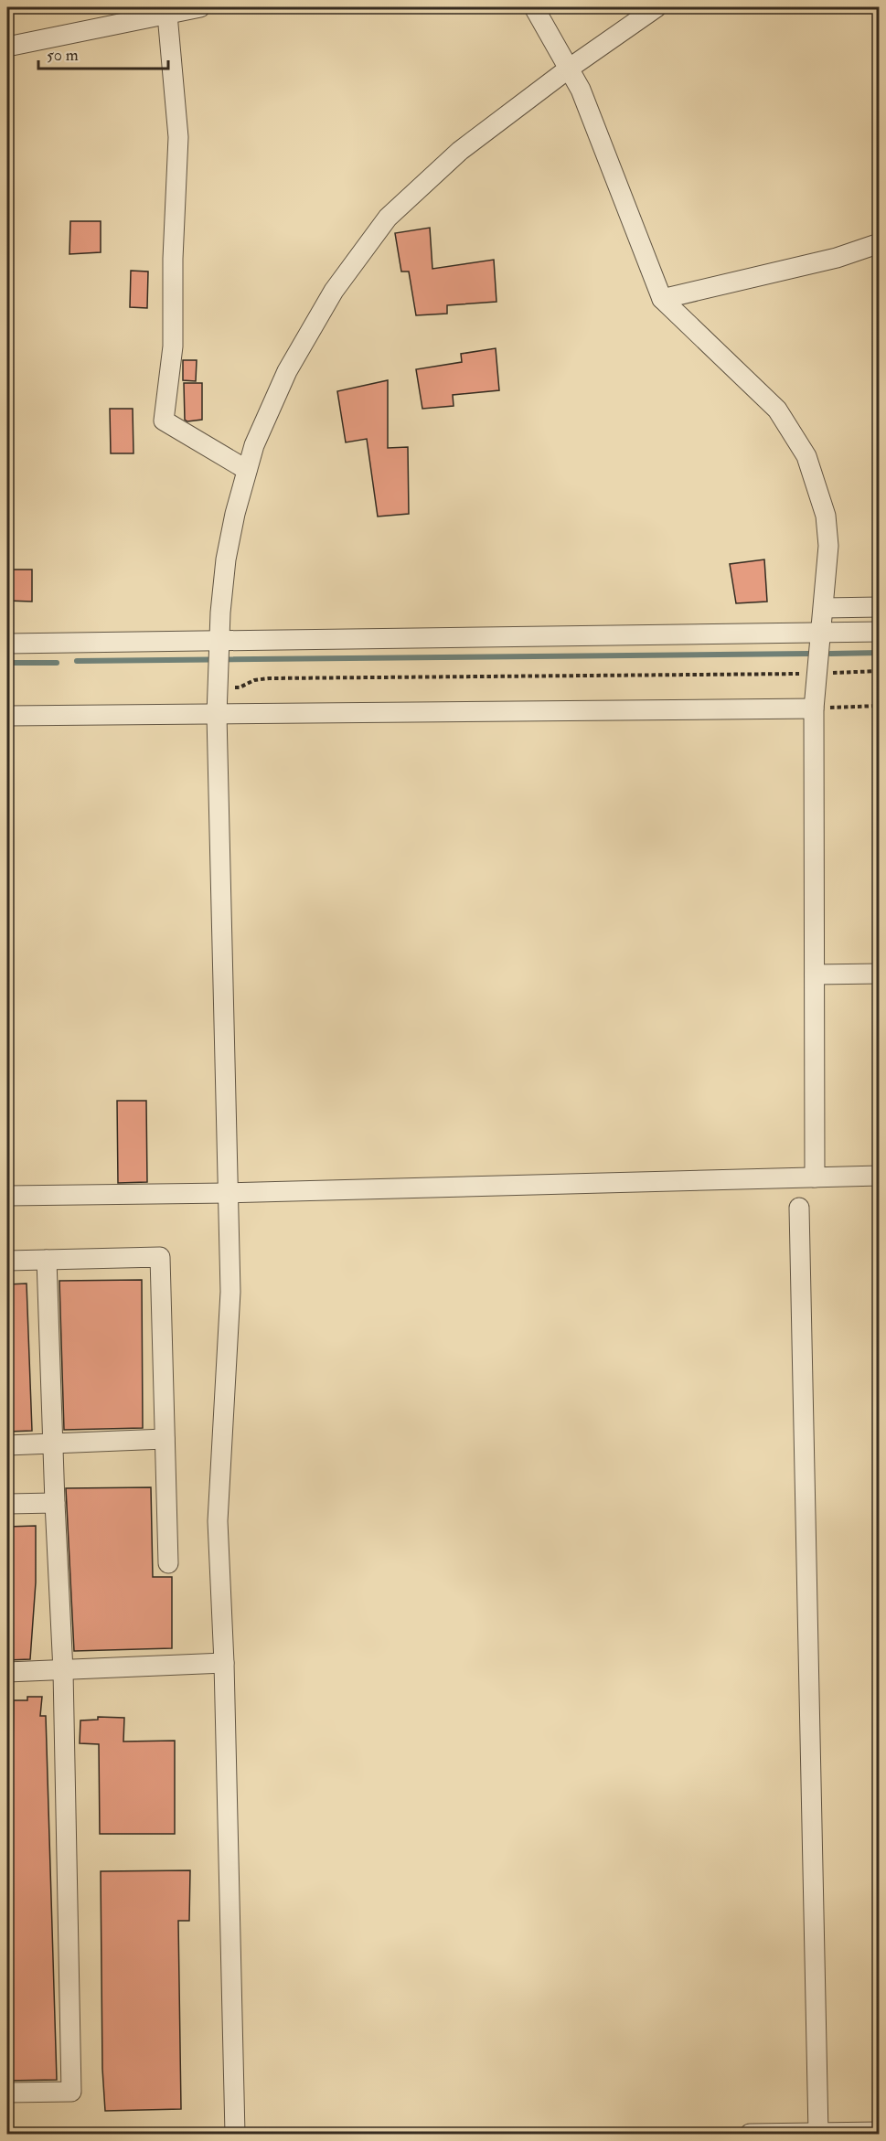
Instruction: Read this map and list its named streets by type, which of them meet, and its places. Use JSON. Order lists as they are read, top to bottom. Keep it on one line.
{"scale_bar":"50 m"}
